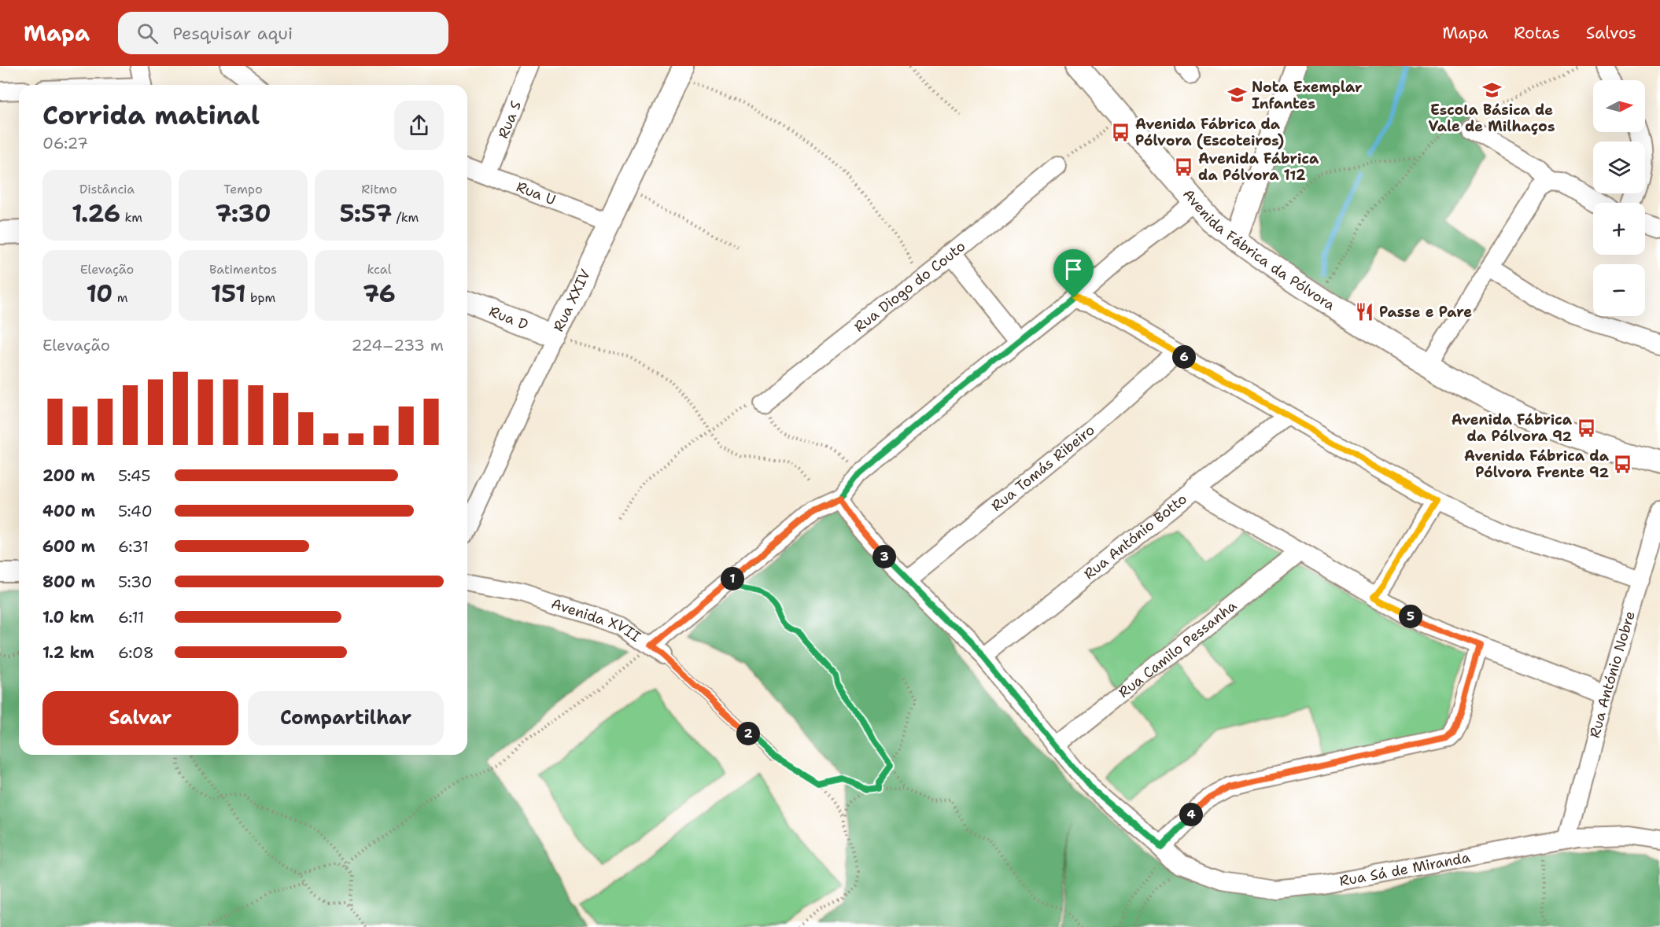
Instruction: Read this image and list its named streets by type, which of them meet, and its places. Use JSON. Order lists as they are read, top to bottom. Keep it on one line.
{"streets":{"street":["Rua S","Rua U","Avenida Fábrica da Pólvora","Rua Diogo do Couto","Rua XXIV","Rua D","Rua Tomás Ribeiro","Rua António Botto","Avenida XVII","Rua Camilo Pessanha","Rua António Nobre","Rua Sá de Miranda"]},"crossings":[["Rua S","Rua U"],["Rua U","Rua XXIV"],["Rua XXIV","Rua D"],["Rua Tomás Ribeiro","Rua Sá de Miranda"],["Rua António Botto","Rua Sá de Miranda"],["Rua Camilo Pessanha","Rua Sá de Miranda"],["Rua António Nobre","Rua Sá de Miranda"]],"places":{"school or university":["Escola Básica de Vale de Milhaços","Nota Exemplar Infantes"],"bus stop":["Avenida Fábrica da Pólvora (Escoteiros)","Avenida Fábrica da Pólvora 112","Avenida Fábrica da Pólvora 92","Avenida Fábrica da Pólvora Frente 92"],"restaurant":["Passe e Pare"]},"north":"right","page":{"header":"Mapa","search":"Pesquisar aqui","nav":["Mapa","Rotas","Salvos"],"map_buttons":["+","−"],"heading":["Corrida matinal","06:27"],"stats":[["Distância","1.26 km"],["Tempo","7:30"],["Ritmo","5:57 /km"],["Elevação","10 m"],["Batimentos","151 bpm"],["kcal","76"]],"chart":["Elevação","224–233 m"],"pins":["6","3","1","5","2","4"],"list":[{"name":"200 m","note":"5:45"},{"name":"400 m","note":"5:40"},{"name":"600 m","note":"6:31"},{"name":"800 m","note":"5:30"},{"name":"1.0 km","note":"6:11"},{"name":"1.2 km","note":"6:08"}],"buttons":["Salvar","Compartilhar"]}}
